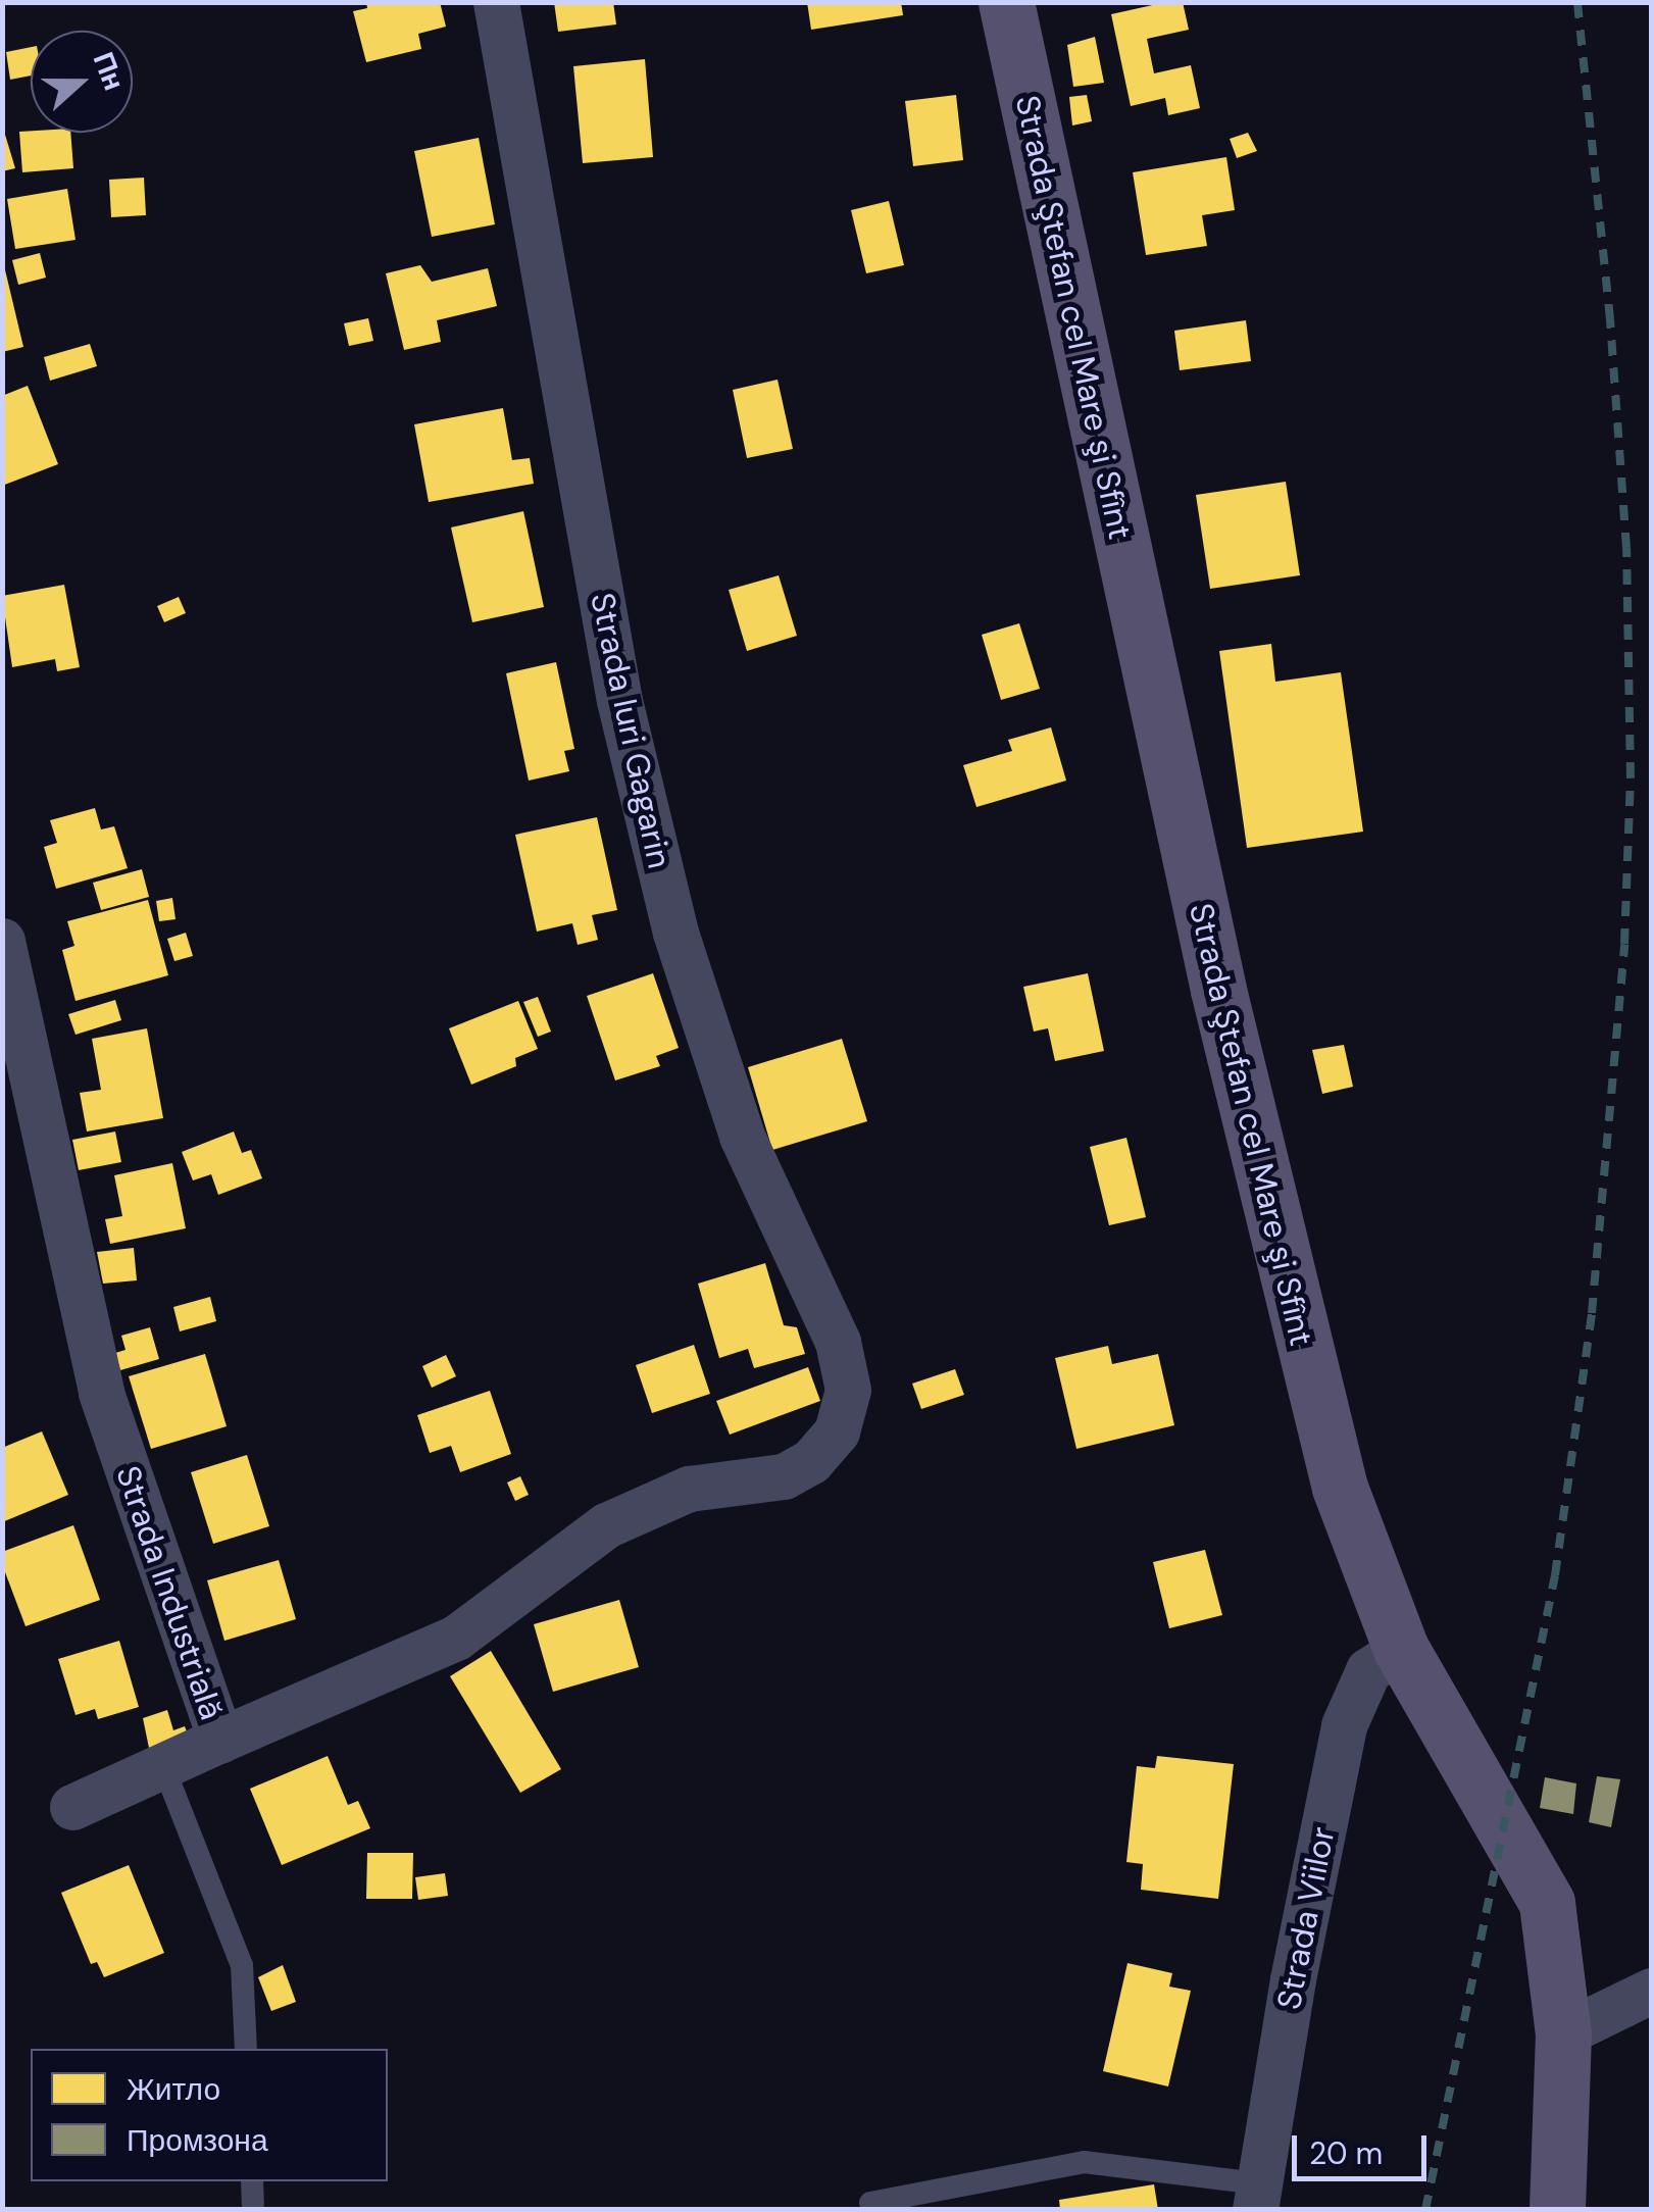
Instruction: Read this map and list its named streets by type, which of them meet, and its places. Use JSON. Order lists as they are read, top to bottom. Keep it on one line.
{"streets":{"main road":["Strada Ştefan cel Mare şi Sfînt"],"street":["Strada Iuri Gagarin","Strada Industrială","Strada Viilor"]},"crossings":[["Strada Ştefan cel Mare şi Sfînt","Strada Viilor"],["Strada Iuri Gagarin","Strada Industrială"]],"legend":["Житло","Промзона"],"scale_bar":"20 m","north":"right"}
